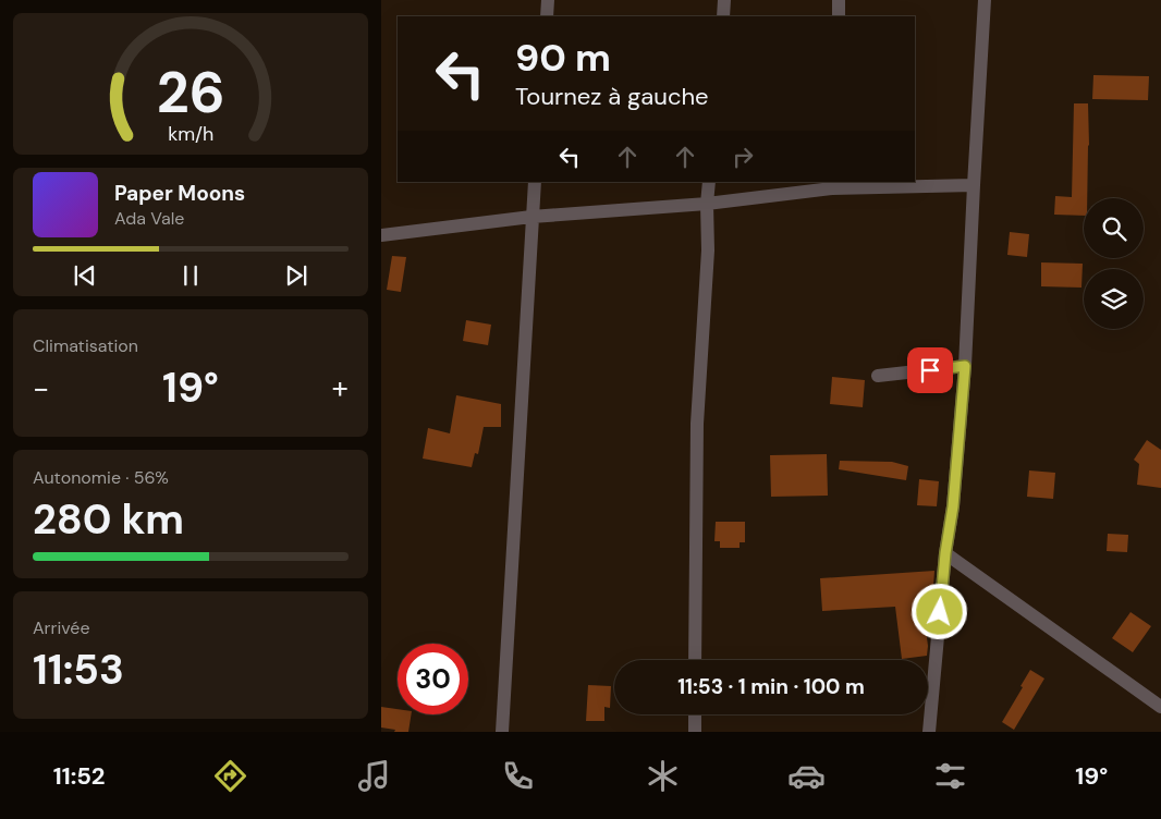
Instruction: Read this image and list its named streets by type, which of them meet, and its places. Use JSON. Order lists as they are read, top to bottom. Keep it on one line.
{"page":{"turn":["90 m","Tournez à gauche"],"song":["Paper Moons","Ada Vale"],"tile":["Climatisation",["Autonomie · 56%","280 km"],["Arrivée","11:53"]],"heat":["−","19°","+"],"limit":"30","trip":"11:53 · 1 min · 100 m","tabs":["11:52","19°"],"gauge":["26","km/h"]}}
